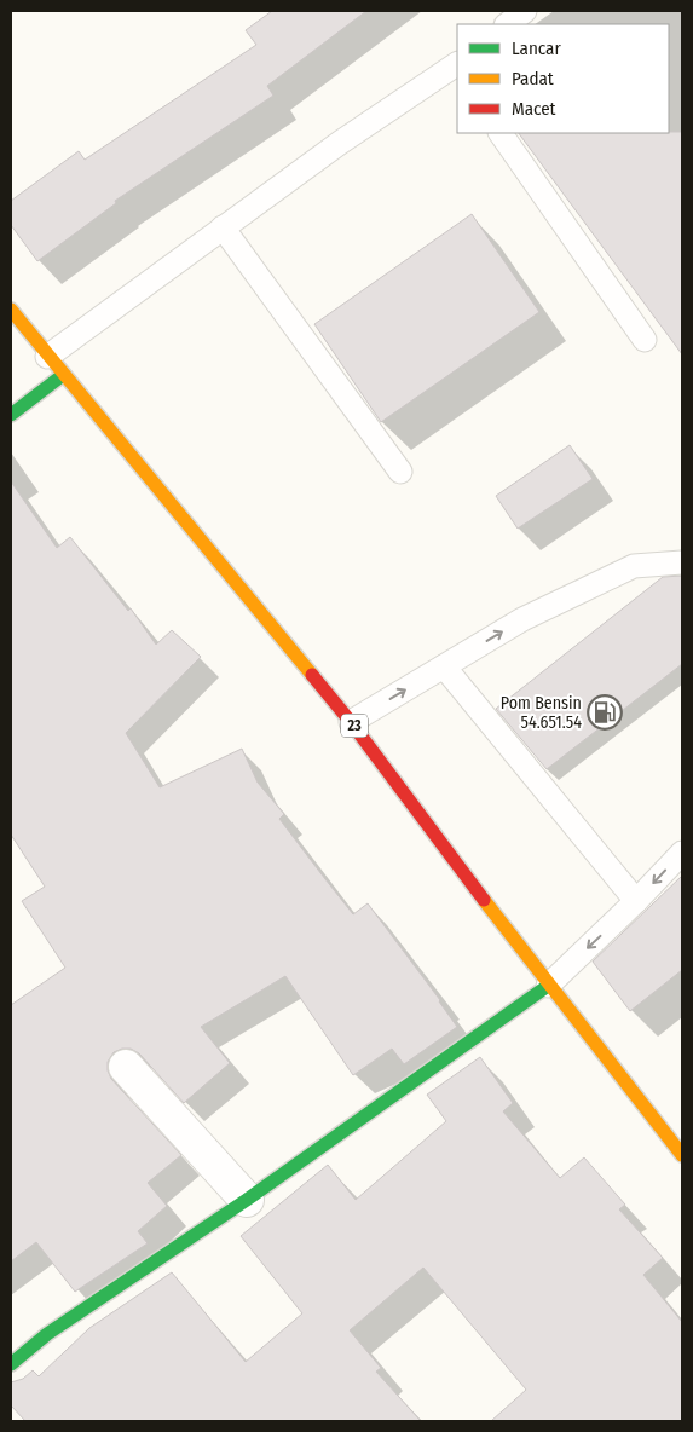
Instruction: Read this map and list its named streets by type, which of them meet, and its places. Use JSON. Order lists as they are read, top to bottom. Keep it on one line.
{"streets":{"main road":["23"]},"places":{"fuel station":["Pom Bensin 54.651.54"]},"legend":["Lancar","Padat","Macet"]}
